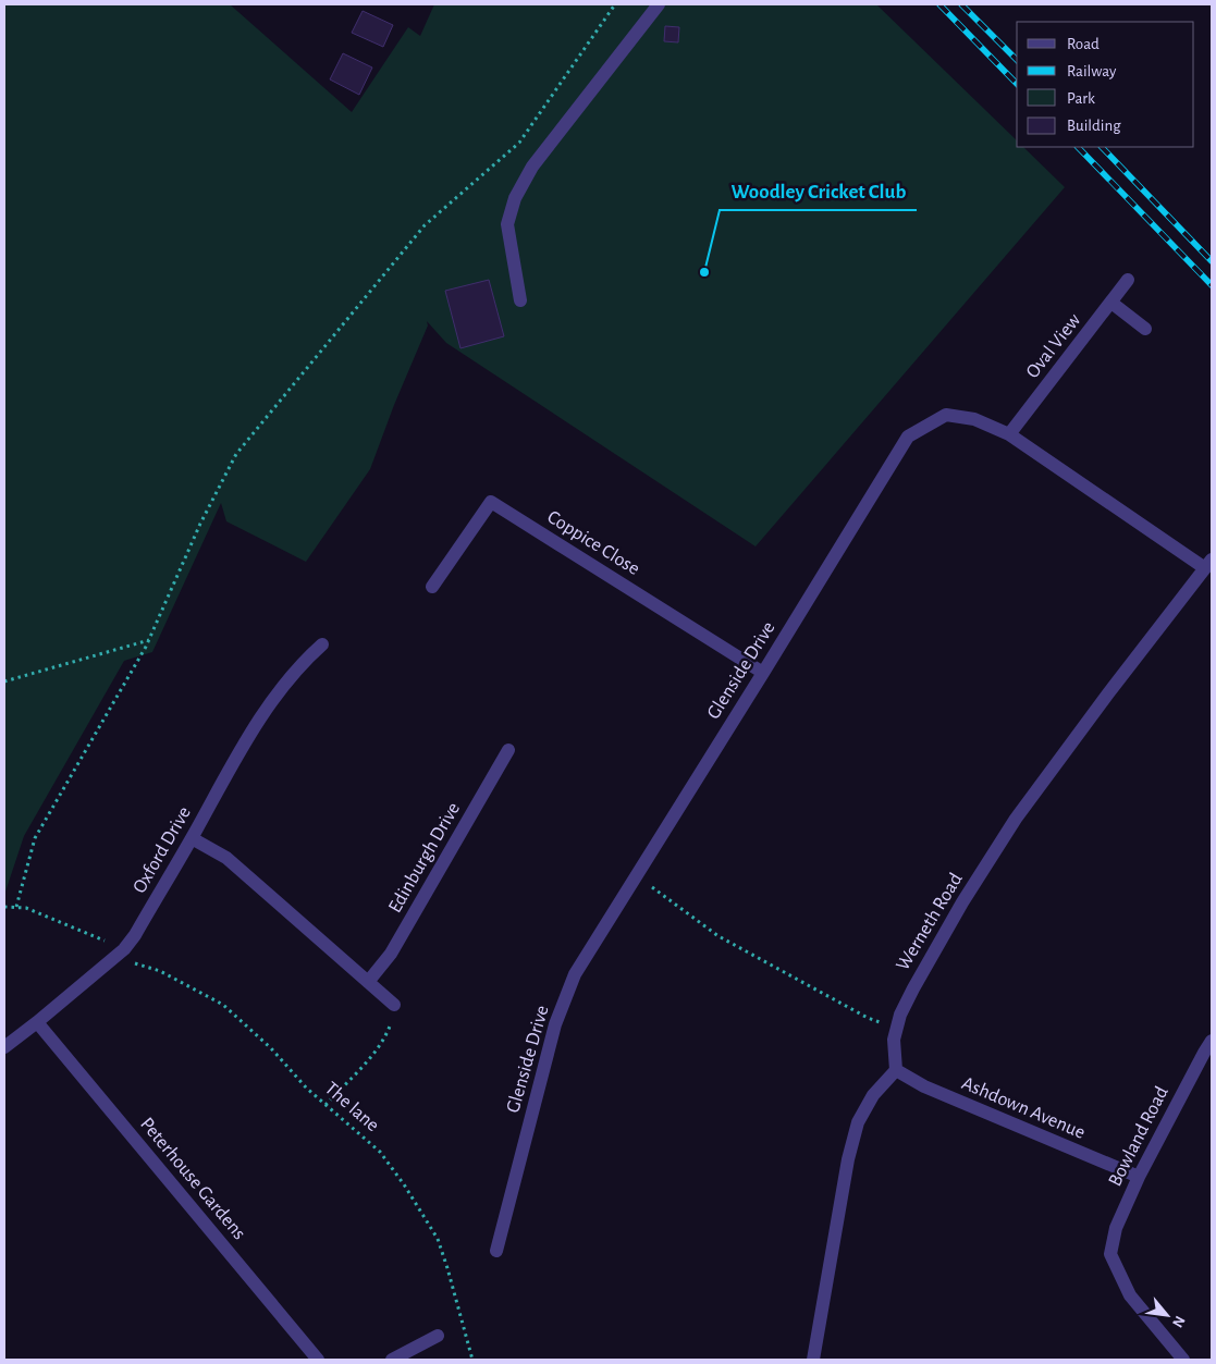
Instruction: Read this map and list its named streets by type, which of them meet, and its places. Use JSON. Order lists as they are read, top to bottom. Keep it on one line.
{"streets":{"street":["Oval View","Coppice Close","Glenside Drive","Oxford Drive","Edinburgh Drive","Werneth Road","Ashdown Avenue","Bowland Road","Peterhouse Gardens"],"path":["The lane"]},"crossings":[["Oval View","Glenside Drive"],["Coppice Close","Glenside Drive"],["Glenside Drive","Werneth Road"],["Oxford Drive","The lane"],["Oxford Drive","Peterhouse Gardens"],["Werneth Road","Ashdown Avenue"],["Ashdown Avenue","Bowland Road"]],"places":["Woodley Cricket Club"],"legend":["Road","Railway","Park","Building"],"north":"bottom right"}
